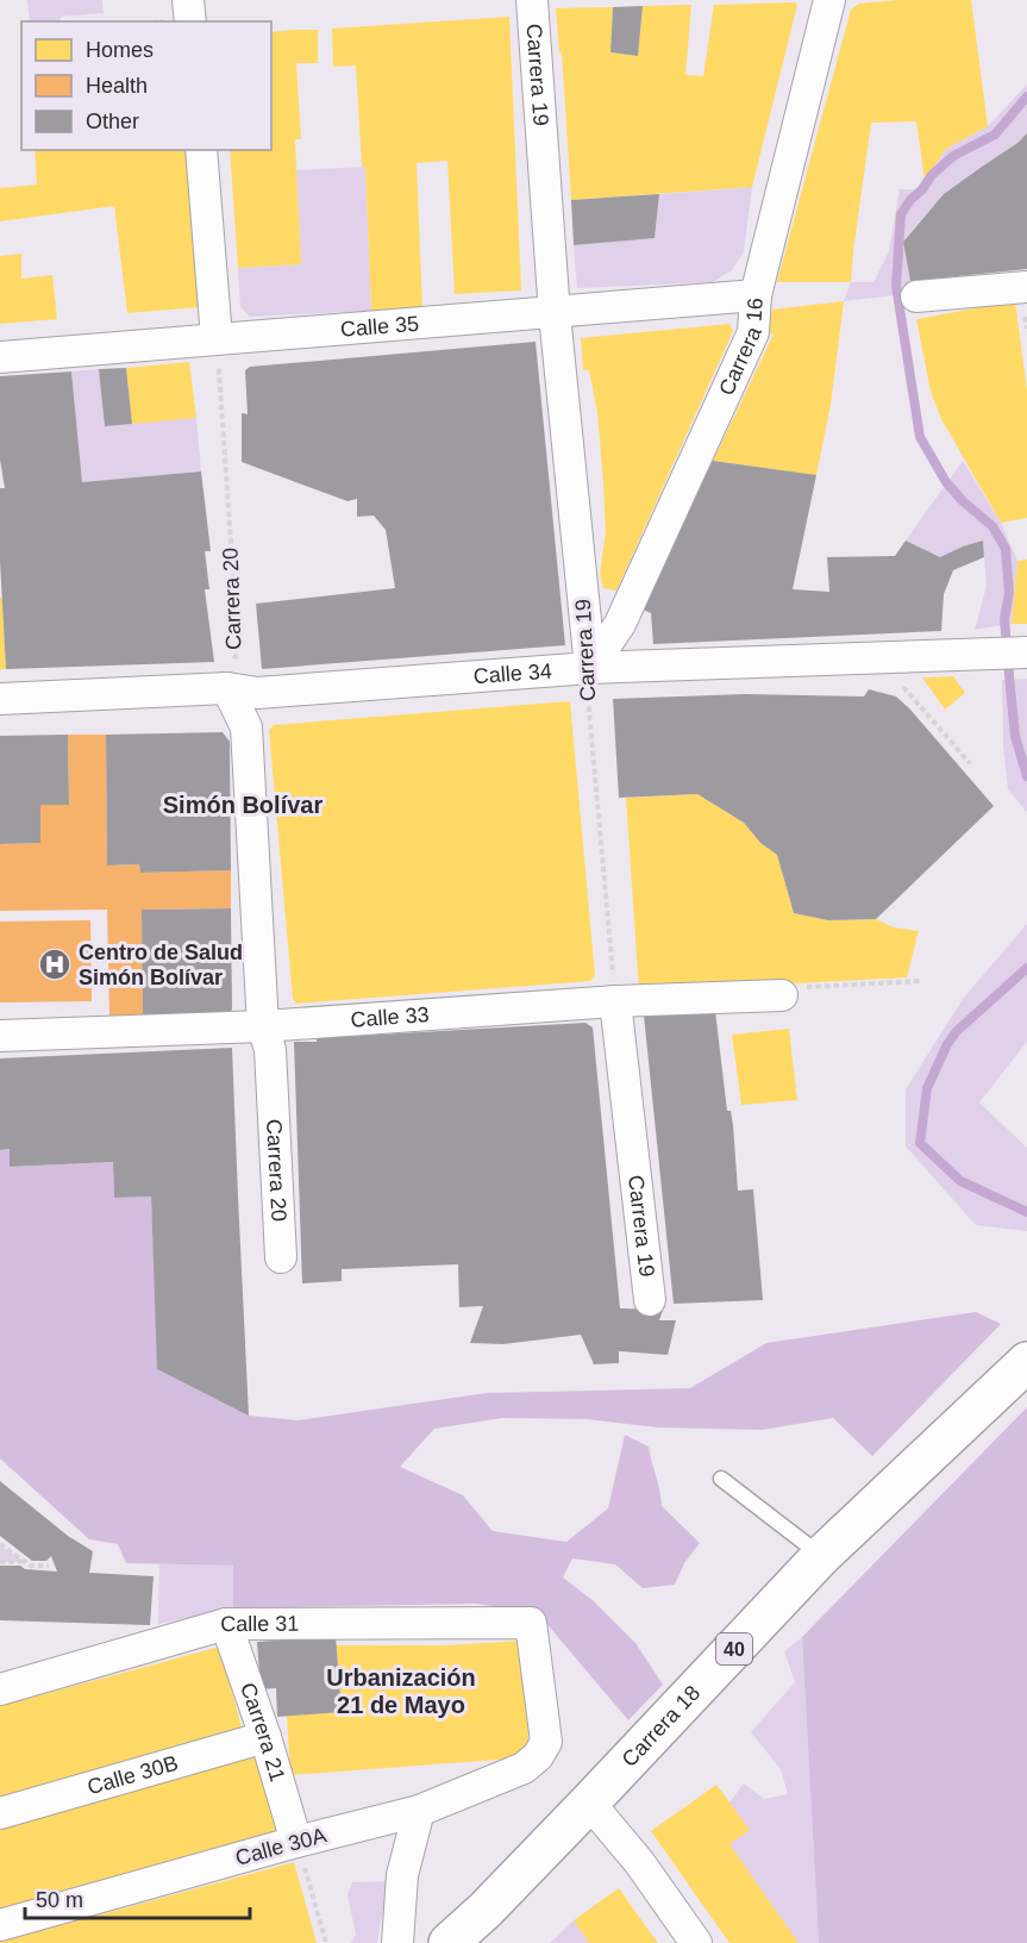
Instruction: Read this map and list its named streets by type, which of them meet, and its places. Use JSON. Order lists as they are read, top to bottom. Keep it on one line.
{"streets":{"highway":["40","Carrera 18"],"street":["Carrera 19","Calle 35","Carrera 16","Carrera 20","Calle 34","Calle 33","Calle 31","Carrera 21","Calle 30B","Calle 30A"]},"crossings":[["Carrera 19","Calle 35"],["Carrera 19","Carrera 16"],["Carrera 19","Calle 34"],["Carrera 19","Calle 33"],["Calle 35","Carrera 16"],["Calle 35","Carrera 20"],["Carrera 16","Calle 34"],["Carrera 20","Calle 34"],["Carrera 20","Calle 33"],["Calle 31","Carrera 21"],["Calle 31","Calle 30A"],["Carrera 21","Calle 30B"],["Carrera 21","Calle 30A"]],"districts":["Simón Bolívar","Urbanización 21 de Mayo"],"places":{"hospital":["Centro de Salud Simón Bolívar"]},"legend":["Homes","Health","Other"],"scale_bar":"50 m"}
